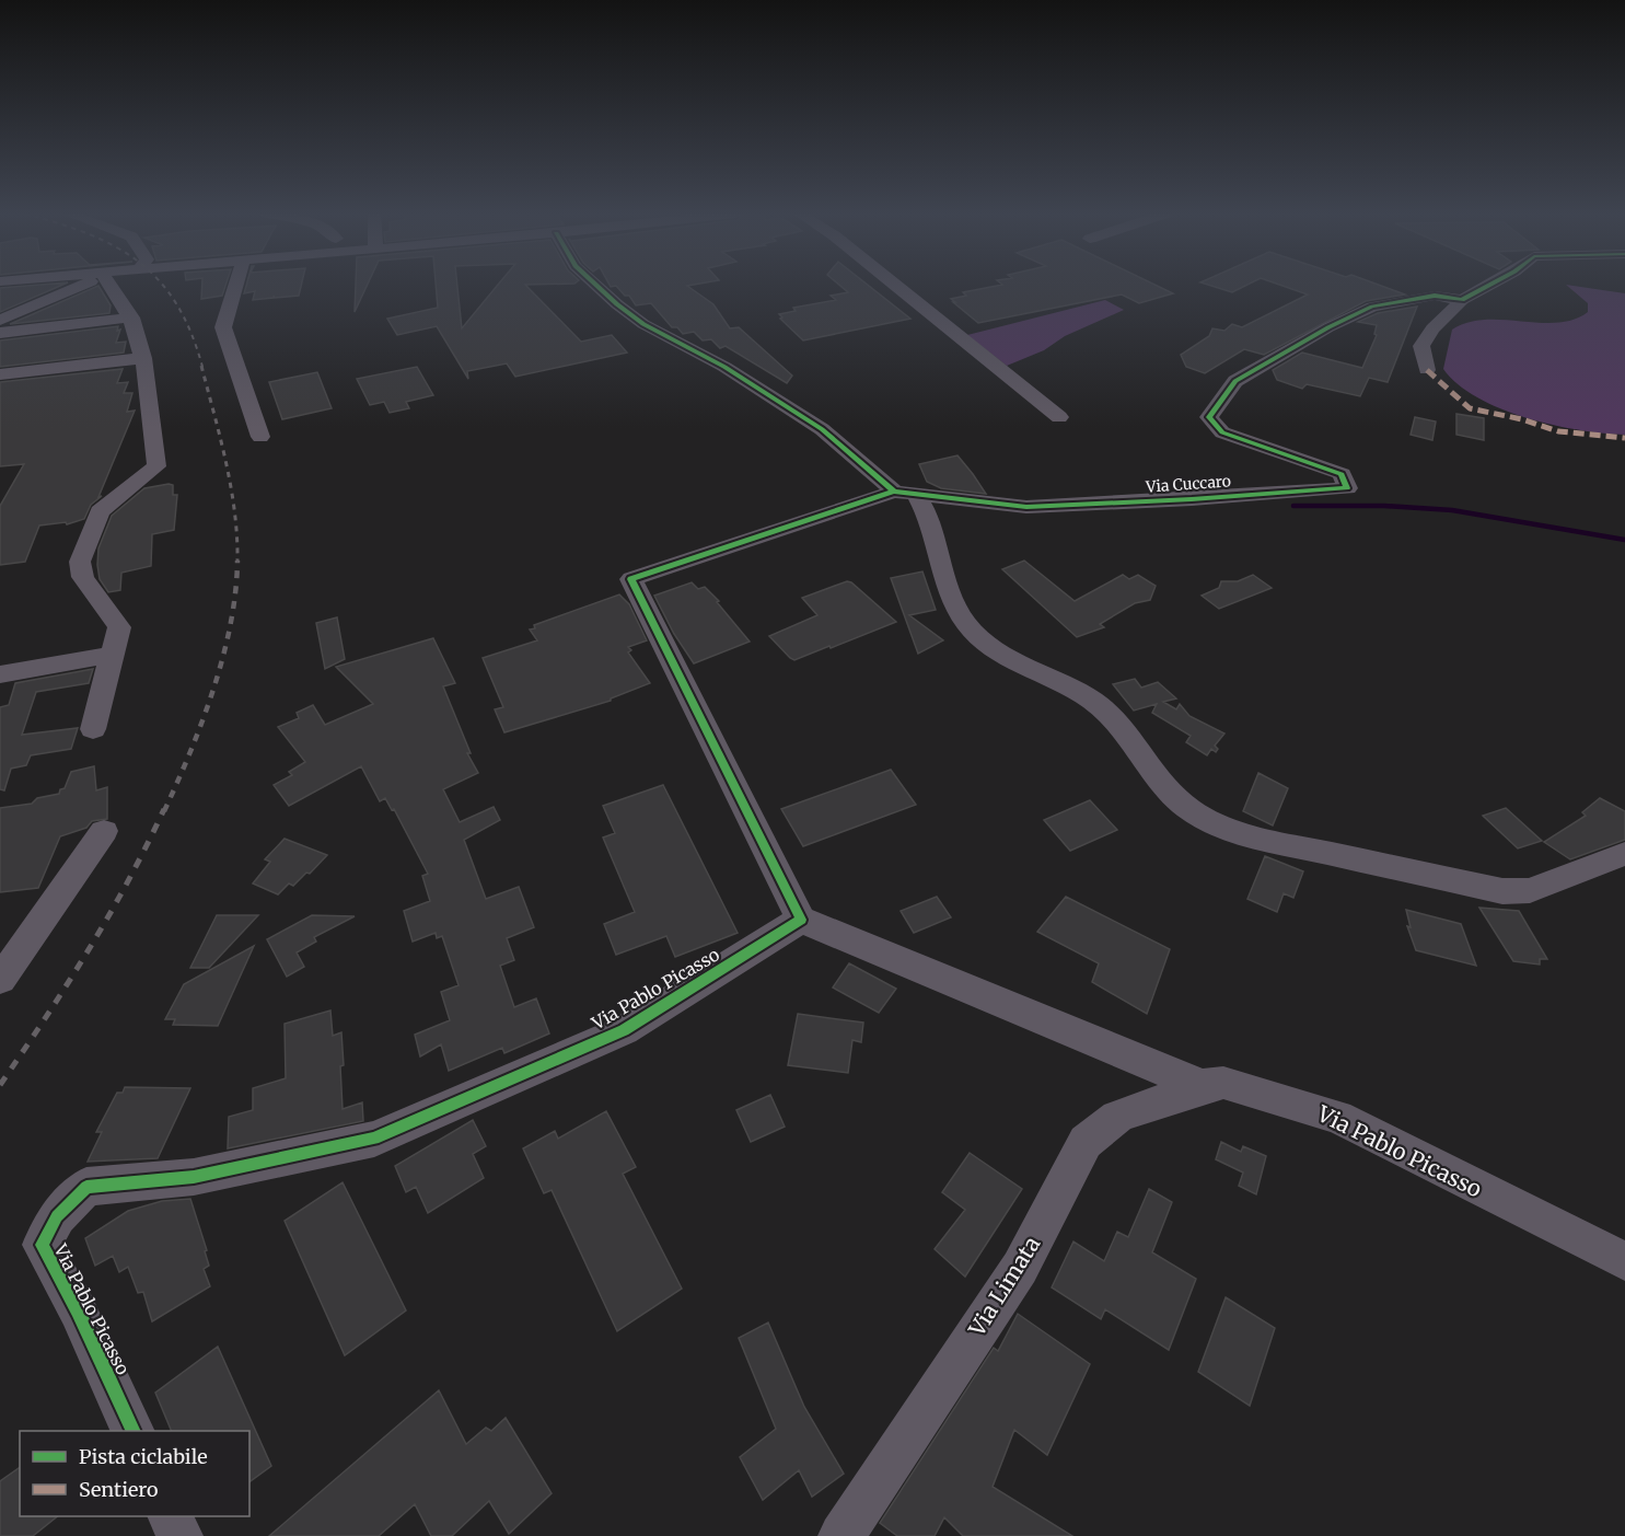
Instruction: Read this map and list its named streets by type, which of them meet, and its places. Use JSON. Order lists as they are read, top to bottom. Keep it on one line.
{"streets":{"street":["Via Cuccaro","Via Pablo Picasso","Via Limata"]},"crossings":[["Via Pablo Picasso","Via Limata"]],"legend":["Pista ciclabile","Sentiero"]}
